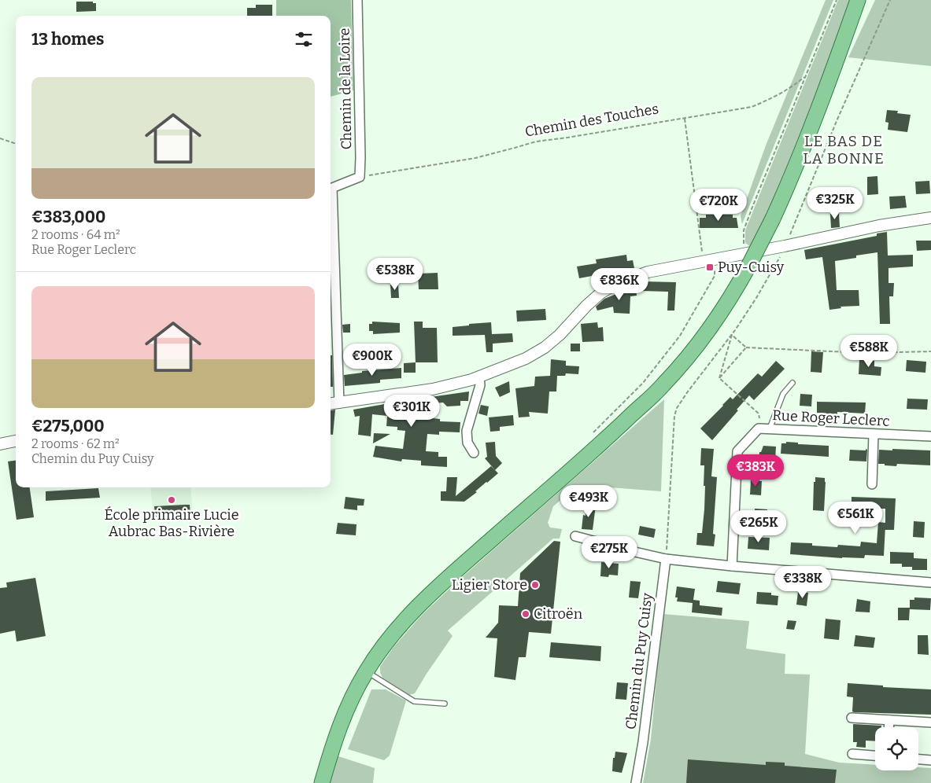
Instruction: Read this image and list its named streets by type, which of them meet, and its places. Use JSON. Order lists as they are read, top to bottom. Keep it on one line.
{"streets":{"street":["Chemin de la Loire","Rue Roger Leclerc","Chemin du Puy Cuisy"],"path":["Chemin des Touches"]},"crossings":[["Chemin de la Loire","Chemin des Touches"]],"districts":["LE BAS DE LA BONNE"],"places":{"transit":["Puy-Cuisy"],"other":["École primaire Lucie Aubrac Bas-Rivière","Ligier Store","Citroën"]},"page":{"heading":"13 homes","list":[{"name":"€383,000","note":"2 rooms · 64 m² · Rue Roger Leclerc"},{"name":"€275,000","note":"2 rooms · 62 m² · Chemin du Puy Cuisy"}],"price":["€325K","€720K","€538K","€836K","€588K","€900K","€301K","€383K","€493K","€561K","€265K","€275K","€338K"]}}
